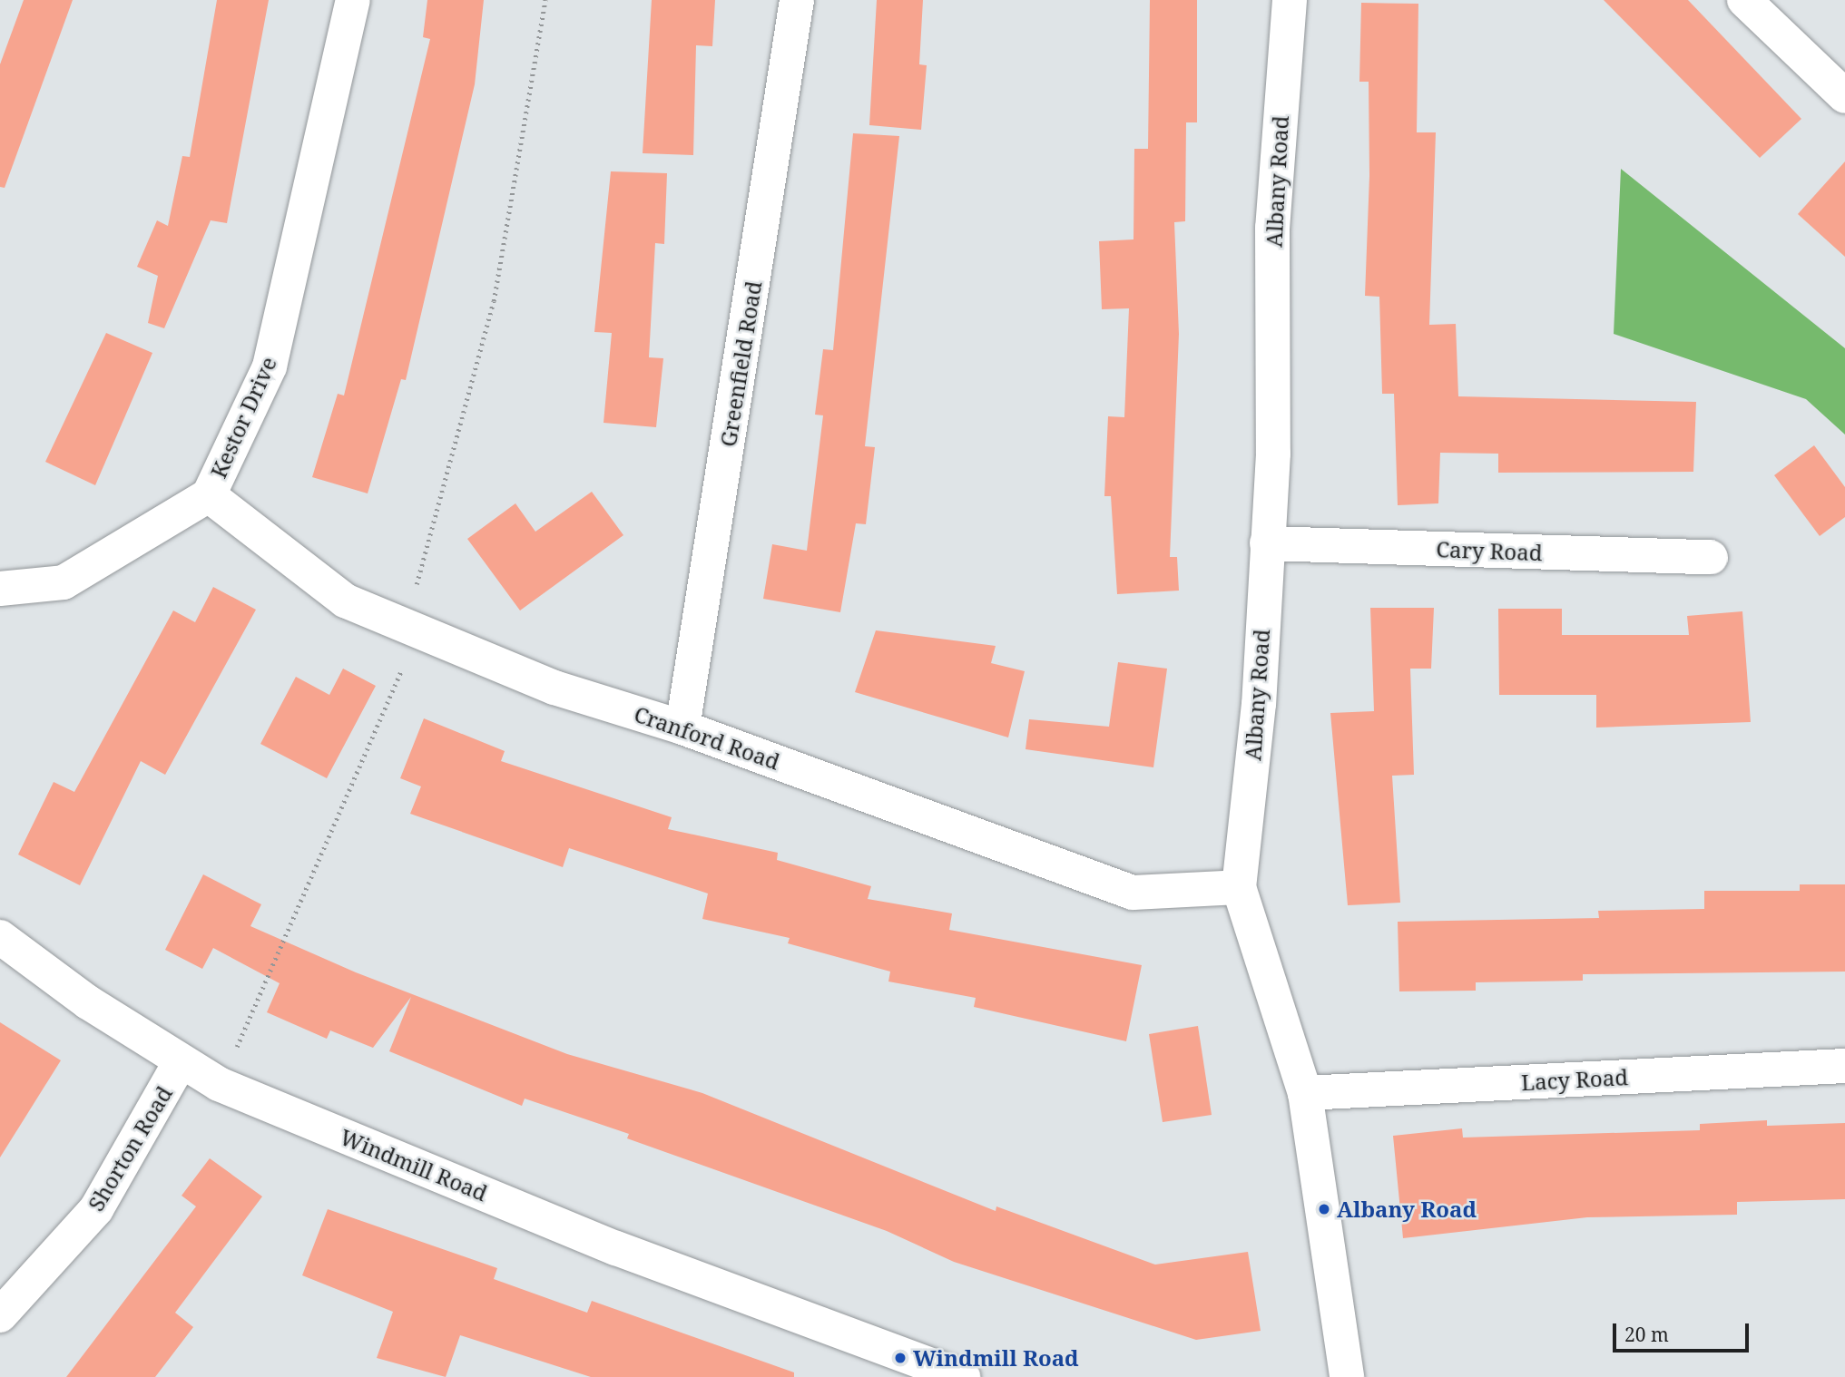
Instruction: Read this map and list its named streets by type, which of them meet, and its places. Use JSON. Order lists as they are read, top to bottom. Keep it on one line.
{"streets":{"street":["Albany Road","Greenfield Road","Kestor Drive","Cary Road","Cranford Road","Lacy Road","Shorton Road","Windmill Road"]},"crossings":[["Albany Road","Cary Road"],["Albany Road","Cranford Road"],["Albany Road","Lacy Road"],["Greenfield Road","Cranford Road"],["Kestor Drive","Cranford Road"],["Shorton Road","Windmill Road"]],"places":["Albany Road","Windmill Road"],"scale_bar":"20 m"}
